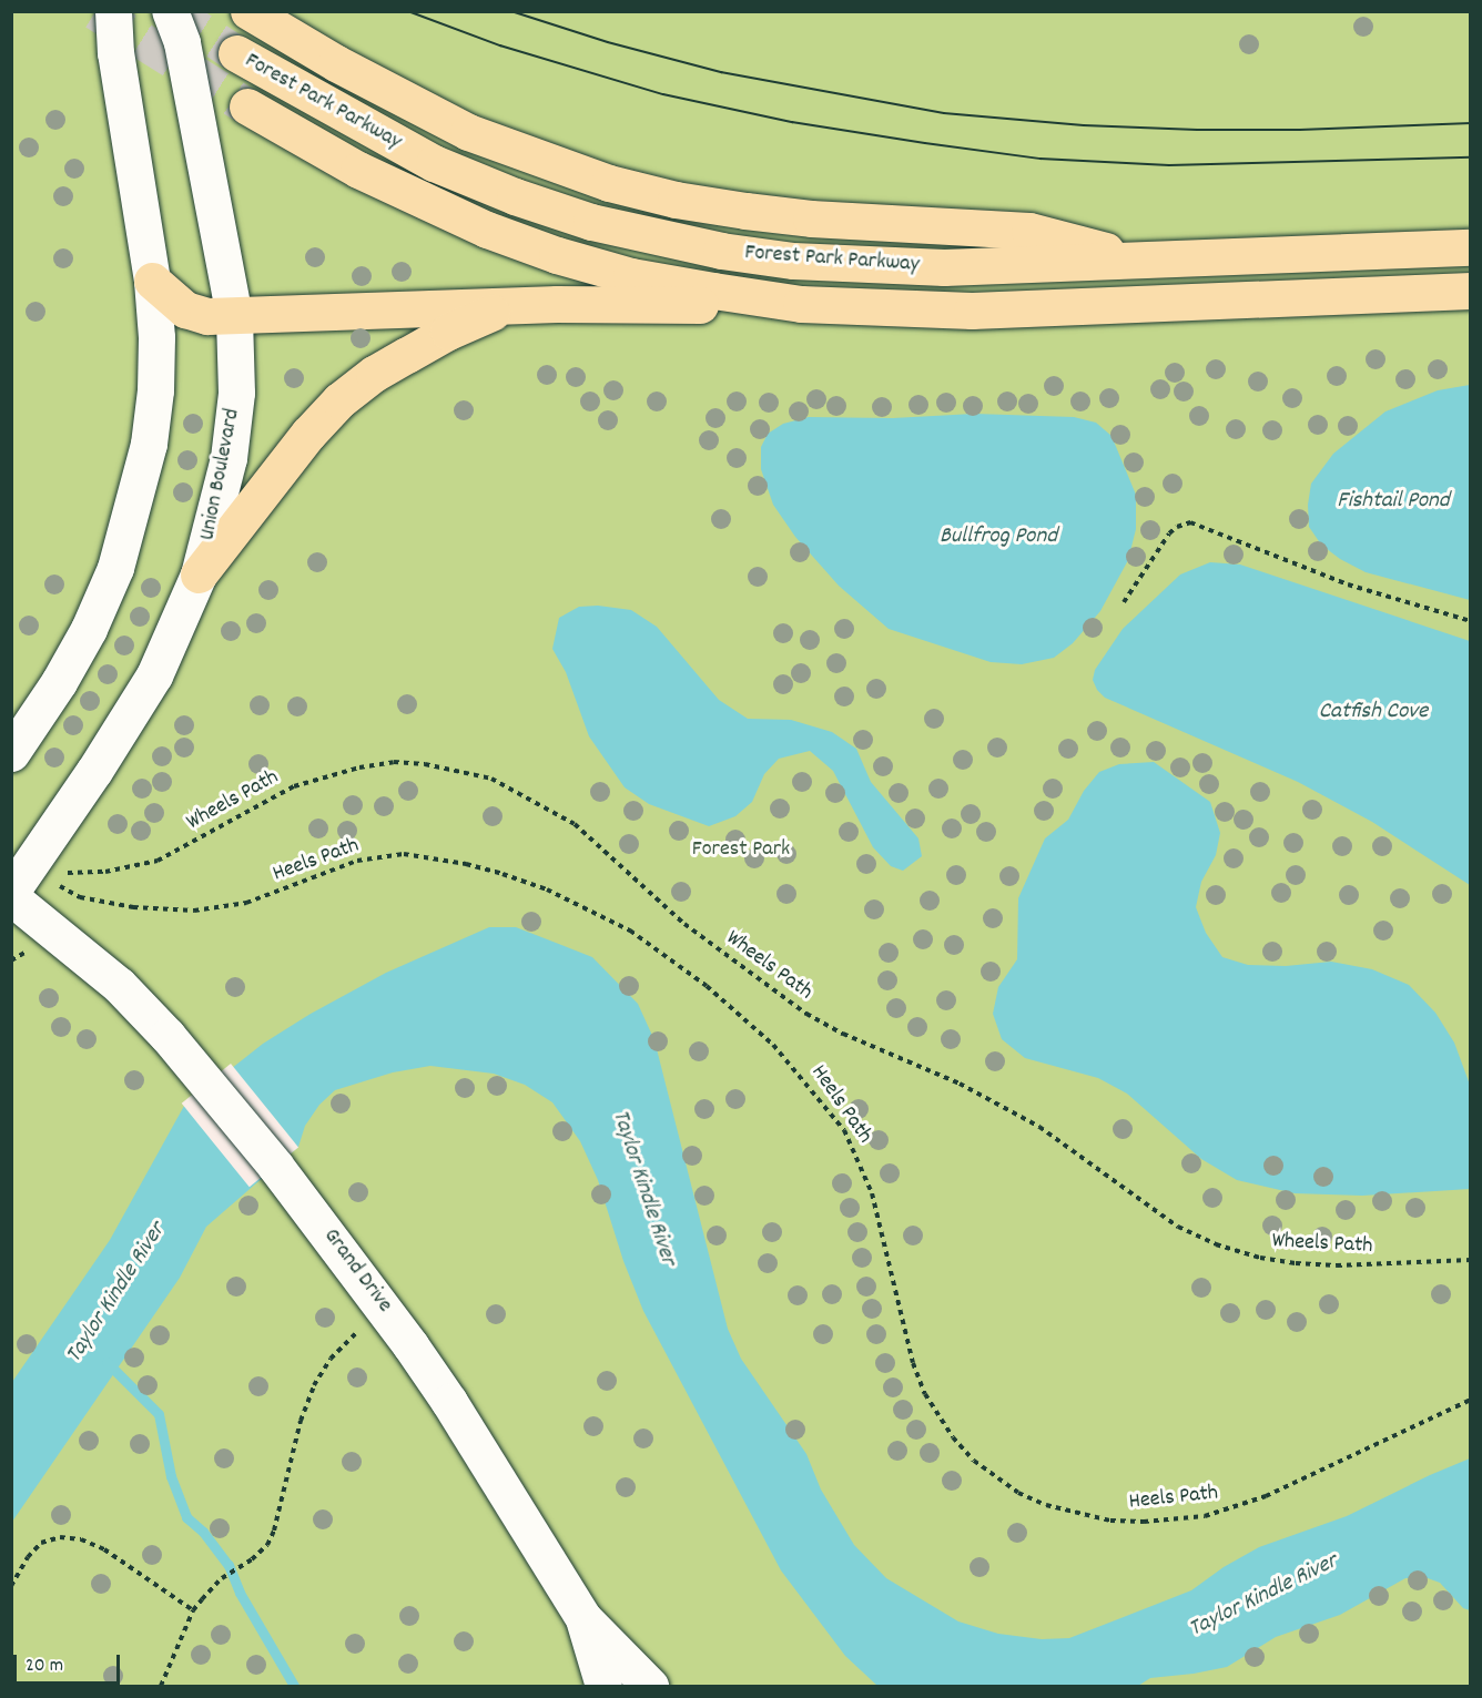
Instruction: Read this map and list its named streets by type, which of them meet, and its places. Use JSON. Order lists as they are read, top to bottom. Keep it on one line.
{"streets":{"main road":["Forest Park Parkway"],"street":["Union Boulevard","Grand Drive"],"path":["Wheels Path","Heels Path"]},"water":["Fishtail Pond","Bullfrog Pond","Catfish Cove","Taylor Kindle River"],"parks":["Forest Park"],"scale_bar":"20 m"}
